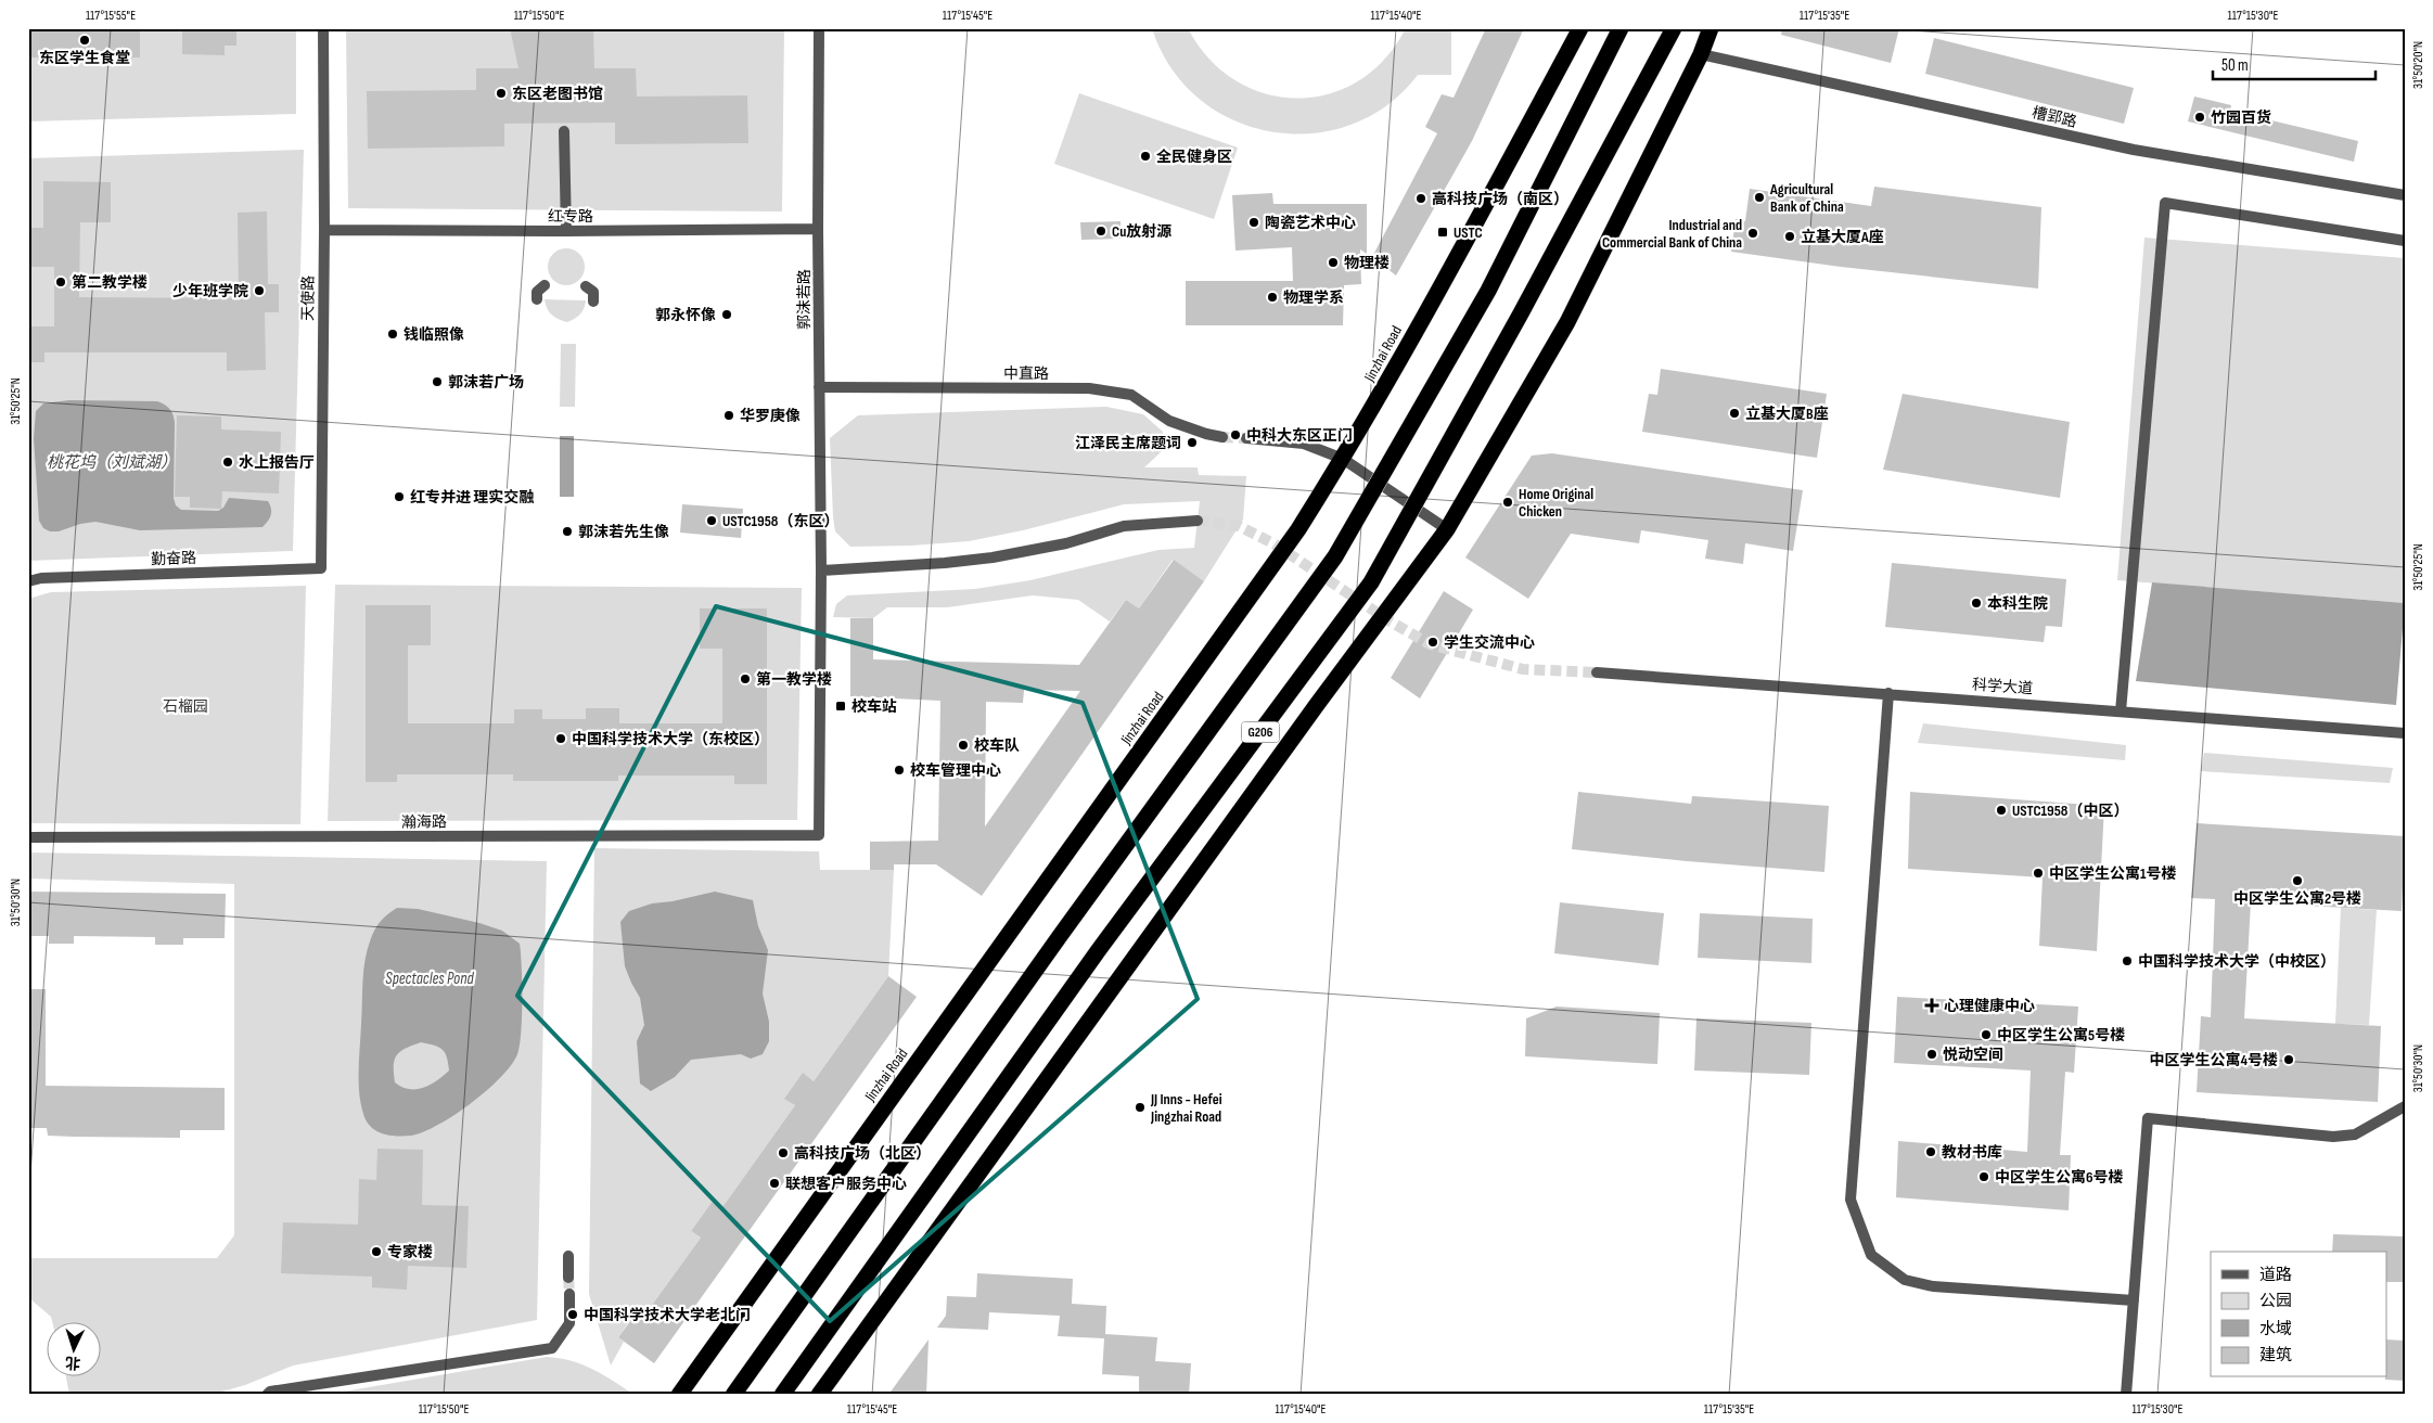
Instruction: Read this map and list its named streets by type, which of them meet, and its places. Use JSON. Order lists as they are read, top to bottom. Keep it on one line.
{"streets":{"highway":["Jinzhai Road","G206"],"street":["槽郢路","红专路","天使路","郭沫若路","中直路","勤奋路","科学大道","瀚海路"]},"crossings":[["红专路","天使路"],["红专路","郭沫若路"],["天使路","勤奋路"],["郭沫若路","中直路"],["郭沫若路","瀚海路"]],"water":["桃花坞（刘斌湖）","Spectacles Pond"],"parks":["石榴园"],"places":{"other":["东区学生食堂","东区老图书馆","竹园百货","全民健身区","Agricultural Bank of China","高科技广场（南区）","陶瓷艺术中心","Cu放射源","Industrial and Commercial Bank of China","立基大厦A座","物理楼","第二教学楼","少年班学院","物理学系","郭永怀像","钱临照像","郭沫若广场","立基大厦B座","华罗庚像","中科大东区正门","江泽民主席题词","水上报告厅","红专并进 理实交融","Home Original Chicken","USTC1958（东区）","郭沫若先生像","本科生院","学生交流中心","第一教学楼","中国科学技术大学（东校区）","校车队","校车管理中心","USTC1958（中区）","中区学生公寓1号楼","中区学生公寓2号楼","中国科学技术大学（中校区）","中区学生公寓5号楼","悦动空间","中区学生公寓4号楼","JJ Inns - Hefei Jingzhai Road","教材书库","高科技广场（北区）","中区学生公寓6号楼","联想客户服务中心","专家楼","中国科学技术大学老北门"],"transit":["USTC","校车站"],"health":["心理健康中心"]},"legend":["道路","公园","水域","建筑"],"scale_bar":"50 m","north":"bottom","coordinates":["117°15'55\"E","117°15'50\"E","117°15'45\"E","117°15'40\"E","117°15'35\"E","117°15'30\"E","31°50'20\"N","31°50'25\"N","31°50'30\"N"]}
